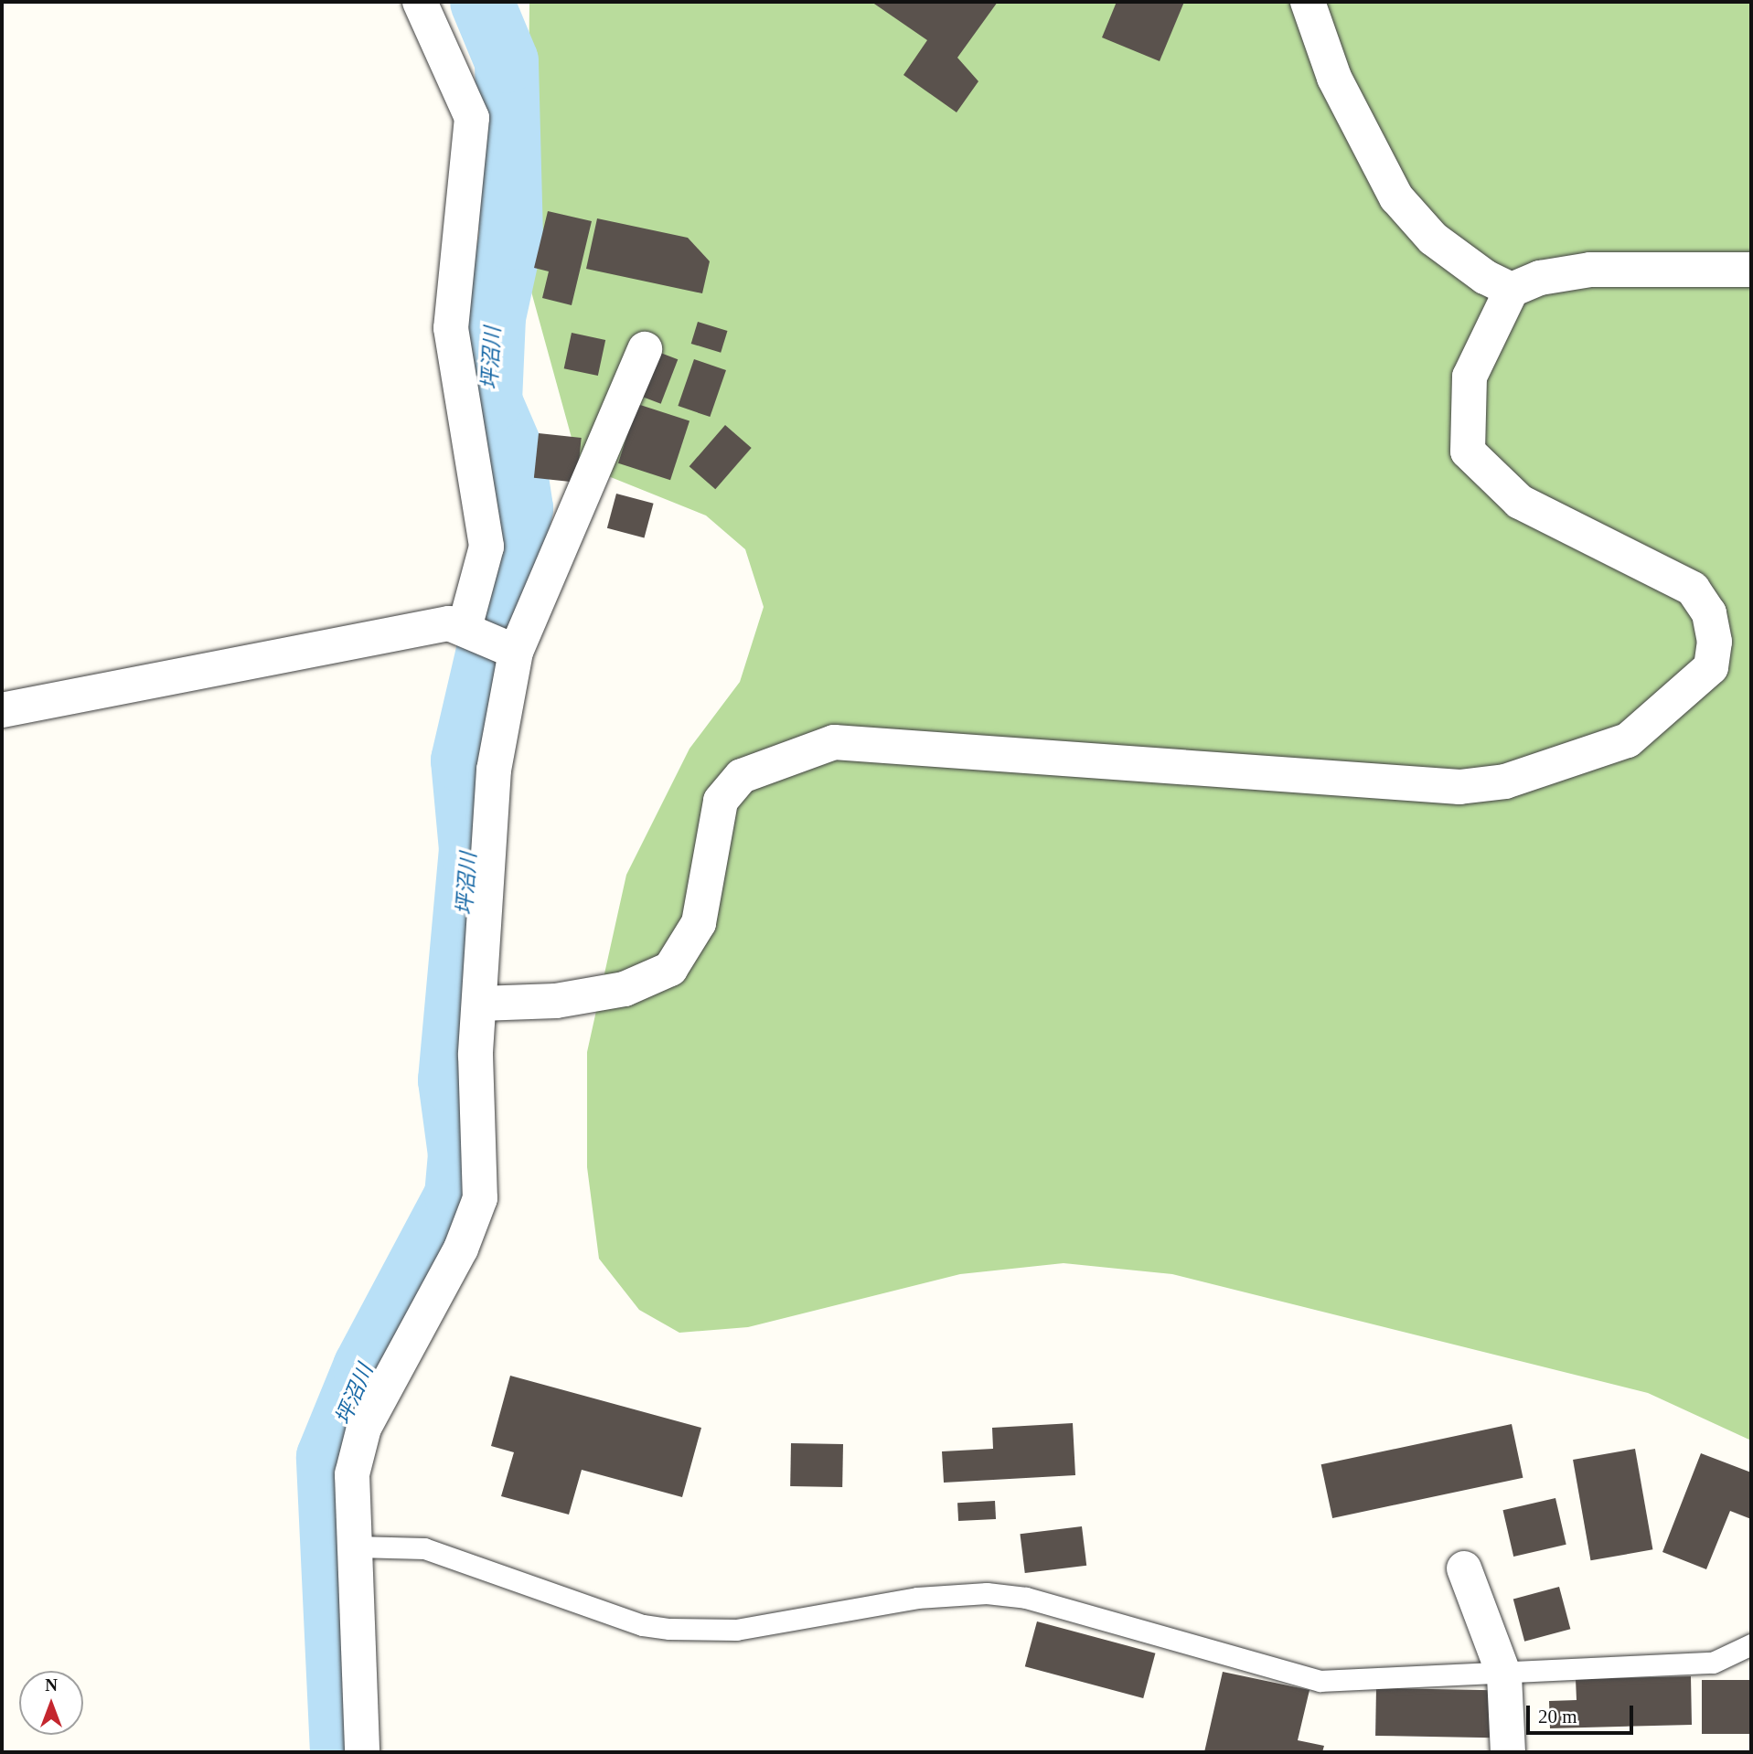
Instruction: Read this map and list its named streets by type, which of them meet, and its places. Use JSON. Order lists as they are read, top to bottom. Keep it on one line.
{"water":["坪沼川"],"scale_bar":"20 m","north":"top"}
